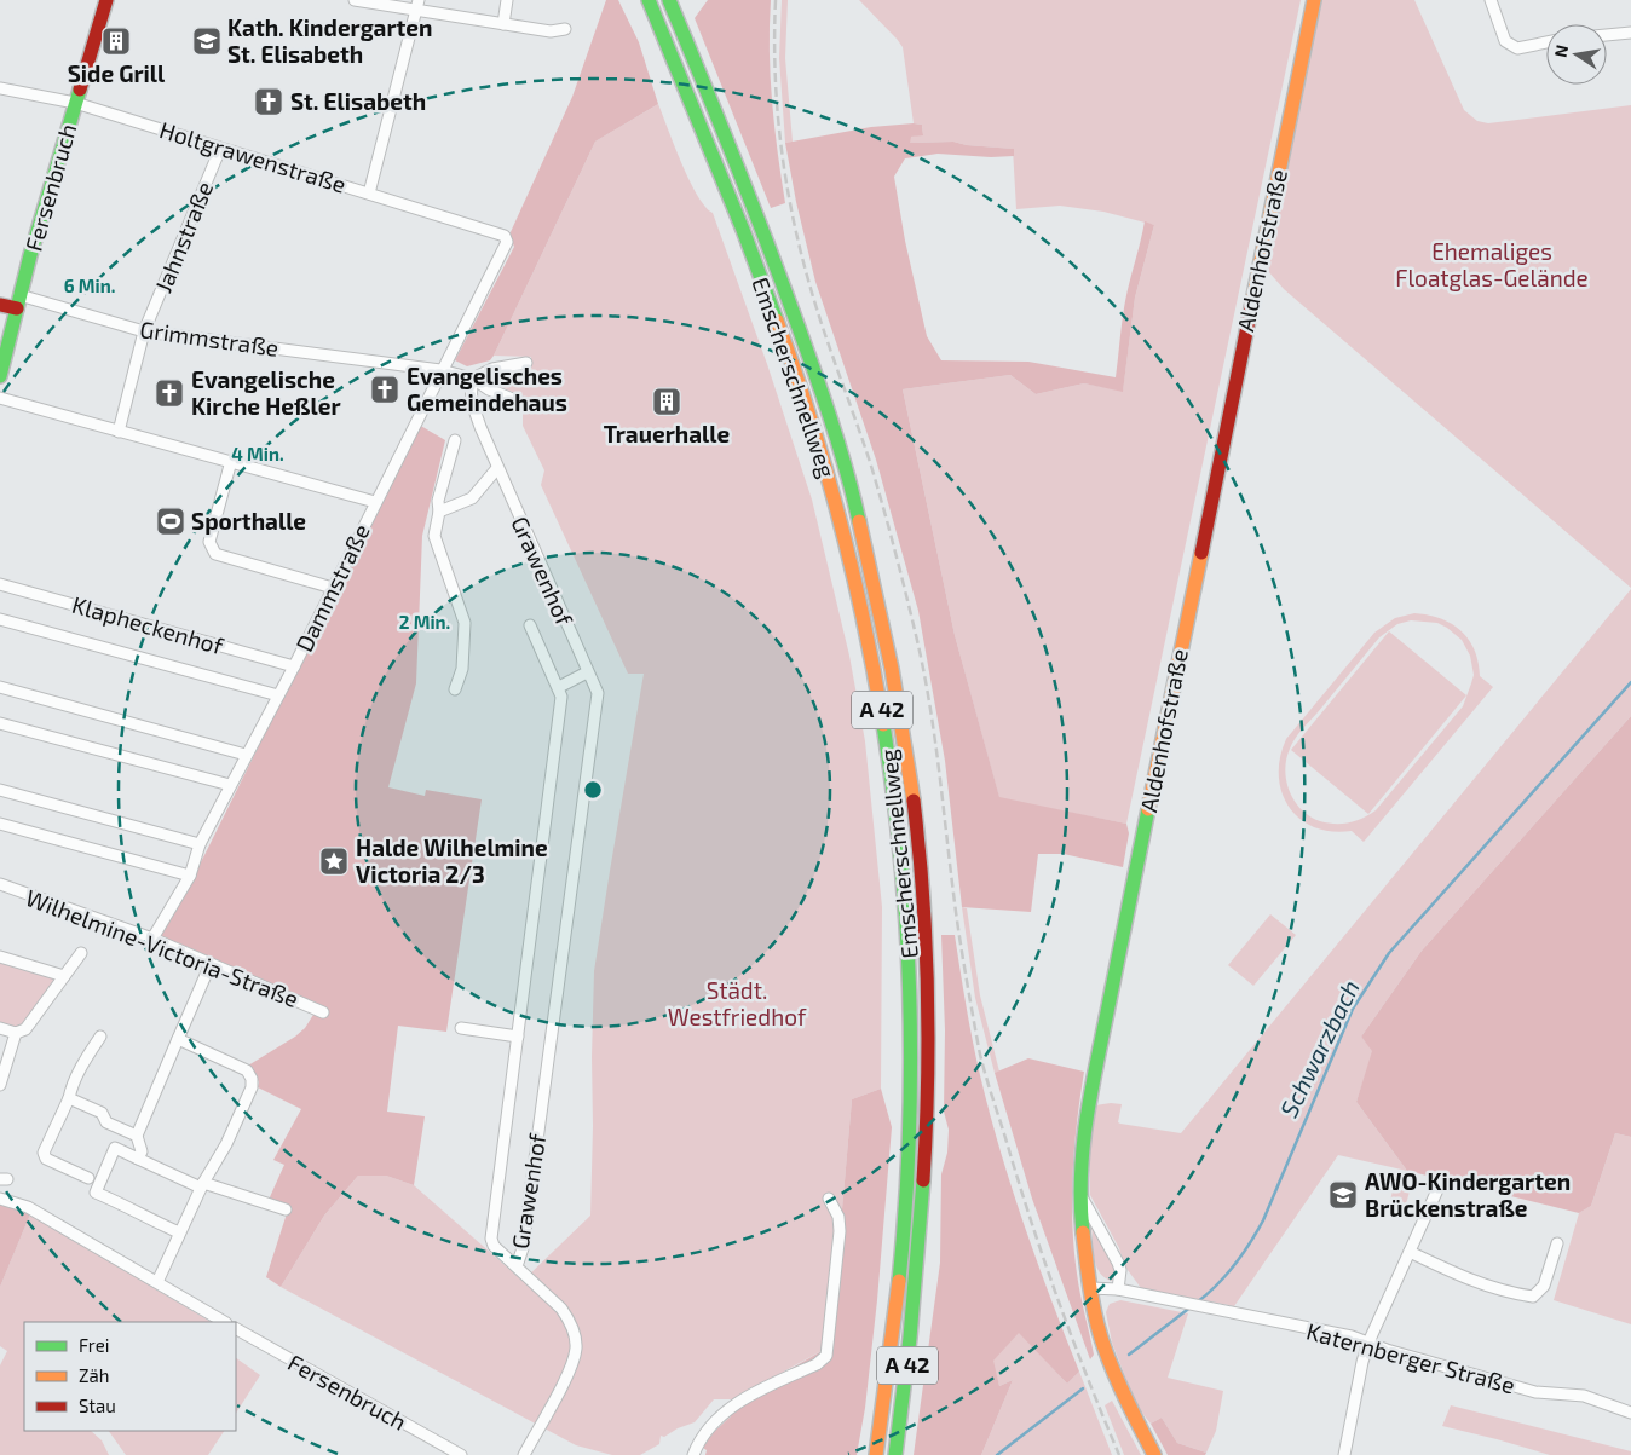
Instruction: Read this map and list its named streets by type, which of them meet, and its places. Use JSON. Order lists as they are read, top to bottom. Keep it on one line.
{"streets":{"main road":["Fersenbruch","Aldenhofstraße","Grimmstraße","Emscherschnellweg","A 42"],"street":["Holtgrawenstraße","Jahnstraße","Grawenhof","Dammstraße","Klapheckenhof","Wilhelmine-Victoria-Straße","Katernberger Straße"]},"crossings":[["Holtgrawenstraße","Fersenbruch"],["Holtgrawenstraße","Jahnstraße"],["Holtgrawenstraße","Dammstraße"],["Fersenbruch","Grimmstraße"],["Jahnstraße","Grimmstraße"],["Aldenhofstraße","Katernberger Straße"],["Grimmstraße","Grawenhof"],["Grimmstraße","Dammstraße"],["Dammstraße","Klapheckenhof"],["Dammstraße","Wilhelmine-Victoria-Straße"]],"water":["Schwarzbach"],"parks":["Ehemaliges Floatglas-Gelände","Städt. Westfriedhof"],"places":{"building":["Side Grill","Trauerhalle"],"school or university":["Kath. Kindergarten St. Elisabeth","AWO-Kindergarten Brückenstraße"],"church":["St. Elisabeth","Evangelisches Gemeindehaus","Evangelische Kirche Heßler"],"sports":["Sporthalle"],"place":["Halde Wilhelmine Victoria 2/3"]},"legend":["Frei","Zäh","Stau"],"north":"left","rings":["6 Min.","4 Min.","2 Min."]}
